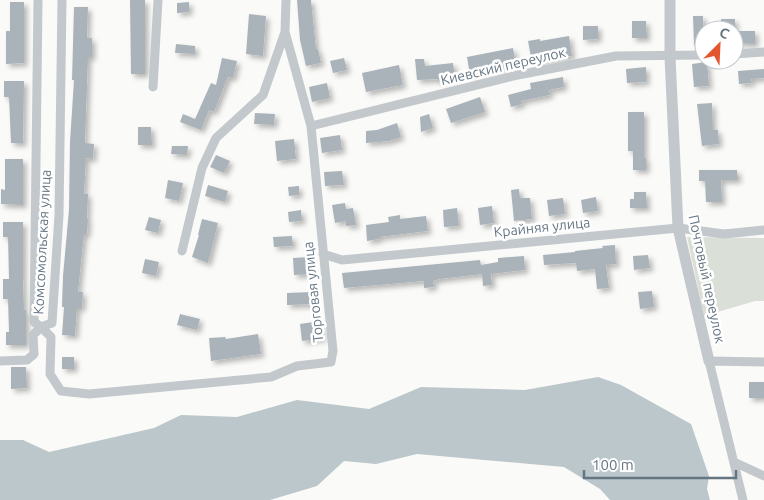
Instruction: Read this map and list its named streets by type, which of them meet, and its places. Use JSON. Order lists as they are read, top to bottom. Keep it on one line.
{"streets":{"street":["Киевский переулок","Крайняя улица","Комсомольская улица","Почтовый переулок","Торговая улица"]},"crossings":[["Киевский переулок","Почтовый переулок"],["Киевский переулок","Торговая улица"],["Крайняя улица","Почтовый переулок"],["Крайняя улица","Торговая улица"],["Комсомольская улица","Торговая улица"]],"scale_bar":"100 m","north":"top right"}
